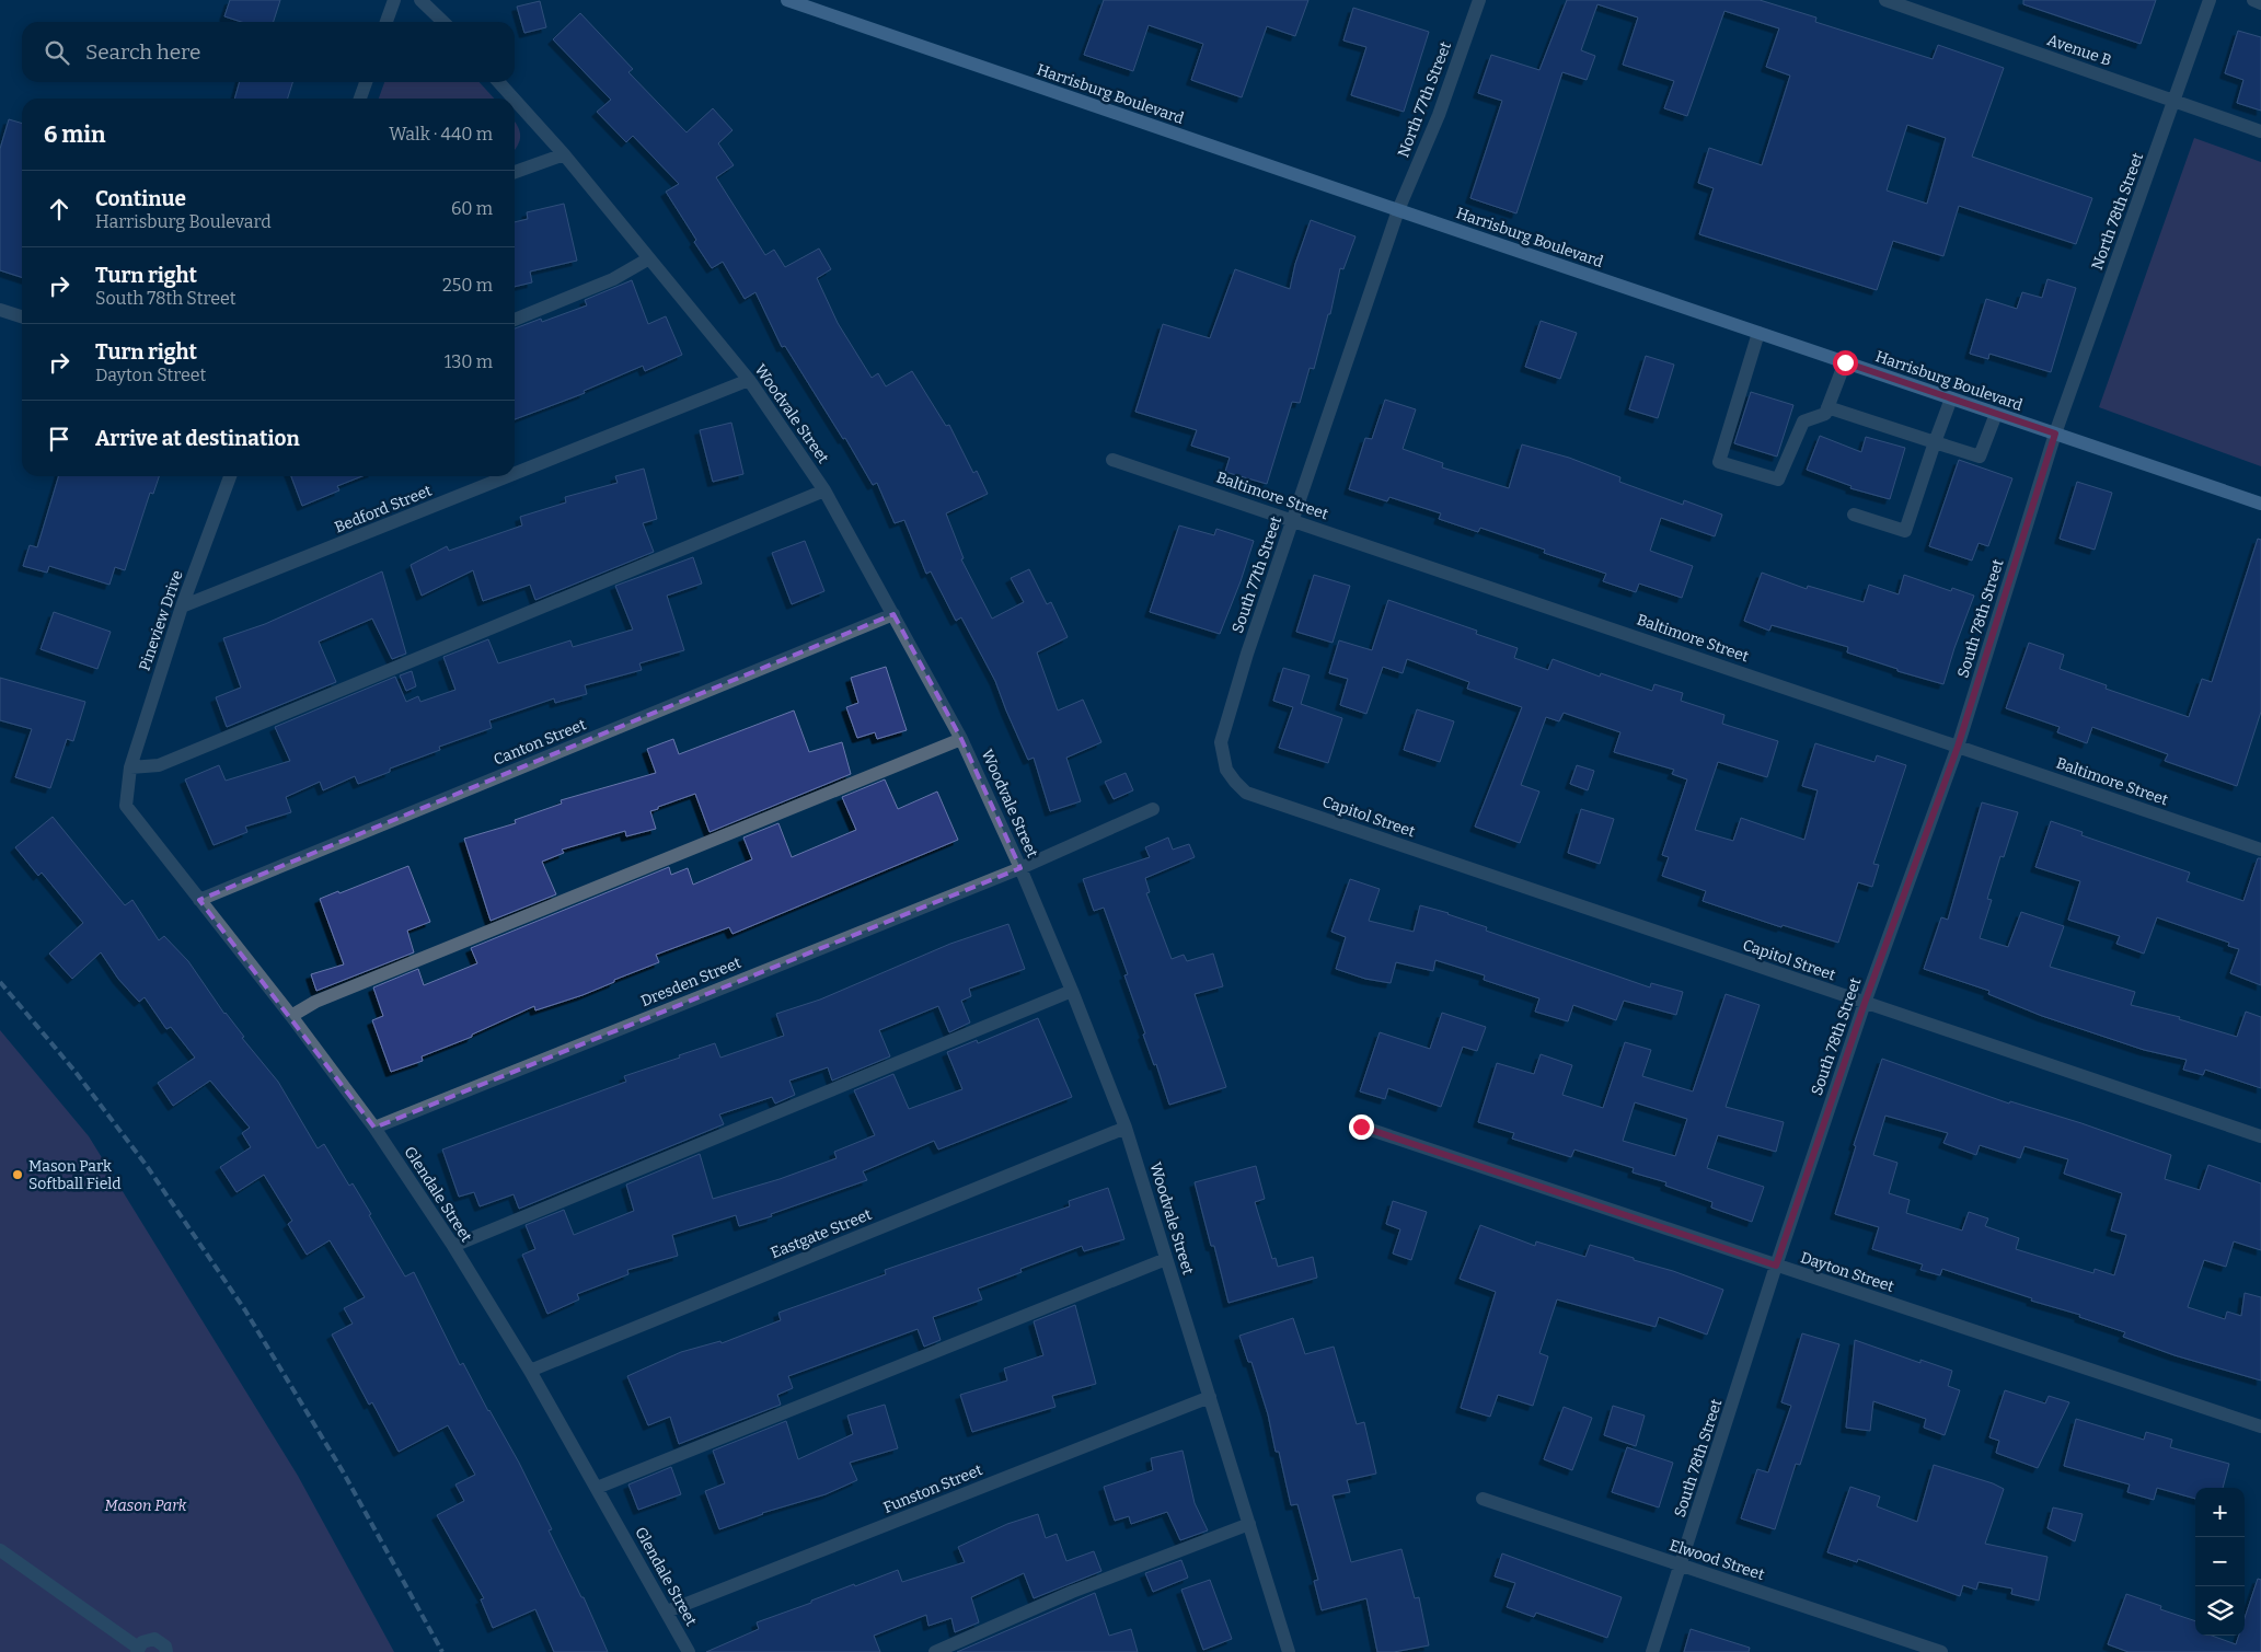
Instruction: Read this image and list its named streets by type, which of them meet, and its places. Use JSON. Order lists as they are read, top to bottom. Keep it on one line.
{"streets":{"main road":["Harrisburg Boulevard"],"street":["Avenue B","North 77th Street","North 78th Street","Woodvale Street","Baltimore Street","Bedford Street","South 77th Street","South 78th Street","Pineview Drive","Canton Street","Capitol Street","Dresden Street","Glendale Street","Eastgate Street","Dayton Street","Funston Street","Elwood Street"]},"crossings":[["Avenue B","North 78th Street"],["Harrisburg Boulevard","North 77th Street"],["Harrisburg Boulevard","North 78th Street"],["Harrisburg Boulevard","South 77th Street"],["Harrisburg Boulevard","South 78th Street"],["North 77th Street","South 77th Street"],["North 78th Street","South 78th Street"],["Woodvale Street","Bedford Street"],["Woodvale Street","Canton Street"],["Woodvale Street","Dresden Street"],["Woodvale Street","Eastgate Street"],["Woodvale Street","Funston Street"],["Baltimore Street","South 77th Street"],["Baltimore Street","South 78th Street"],["Bedford Street","Pineview Drive"],["South 77th Street","Capitol Street"],["South 78th Street","Capitol Street"],["South 78th Street","Dayton Street"],["South 78th Street","Elwood Street"],["Pineview Drive","Glendale Street"],["Canton Street","Glendale Street"],["Dresden Street","Glendale Street"],["Glendale Street","Eastgate Street"],["Glendale Street","Funston Street"]],"parks":["Mason Park"],"places":["Mason Park Softball Field"],"page":{"search":"Search here","heading":["6 min","Walk · 440 m"],"list":[["Continue","Harrisburg Boulevard","60 m"],["Turn right","South 78th Street","250 m"],["Turn right","Dayton Street","130 m"],"Arrive at destination"],"map_buttons":["+","−"]}}
